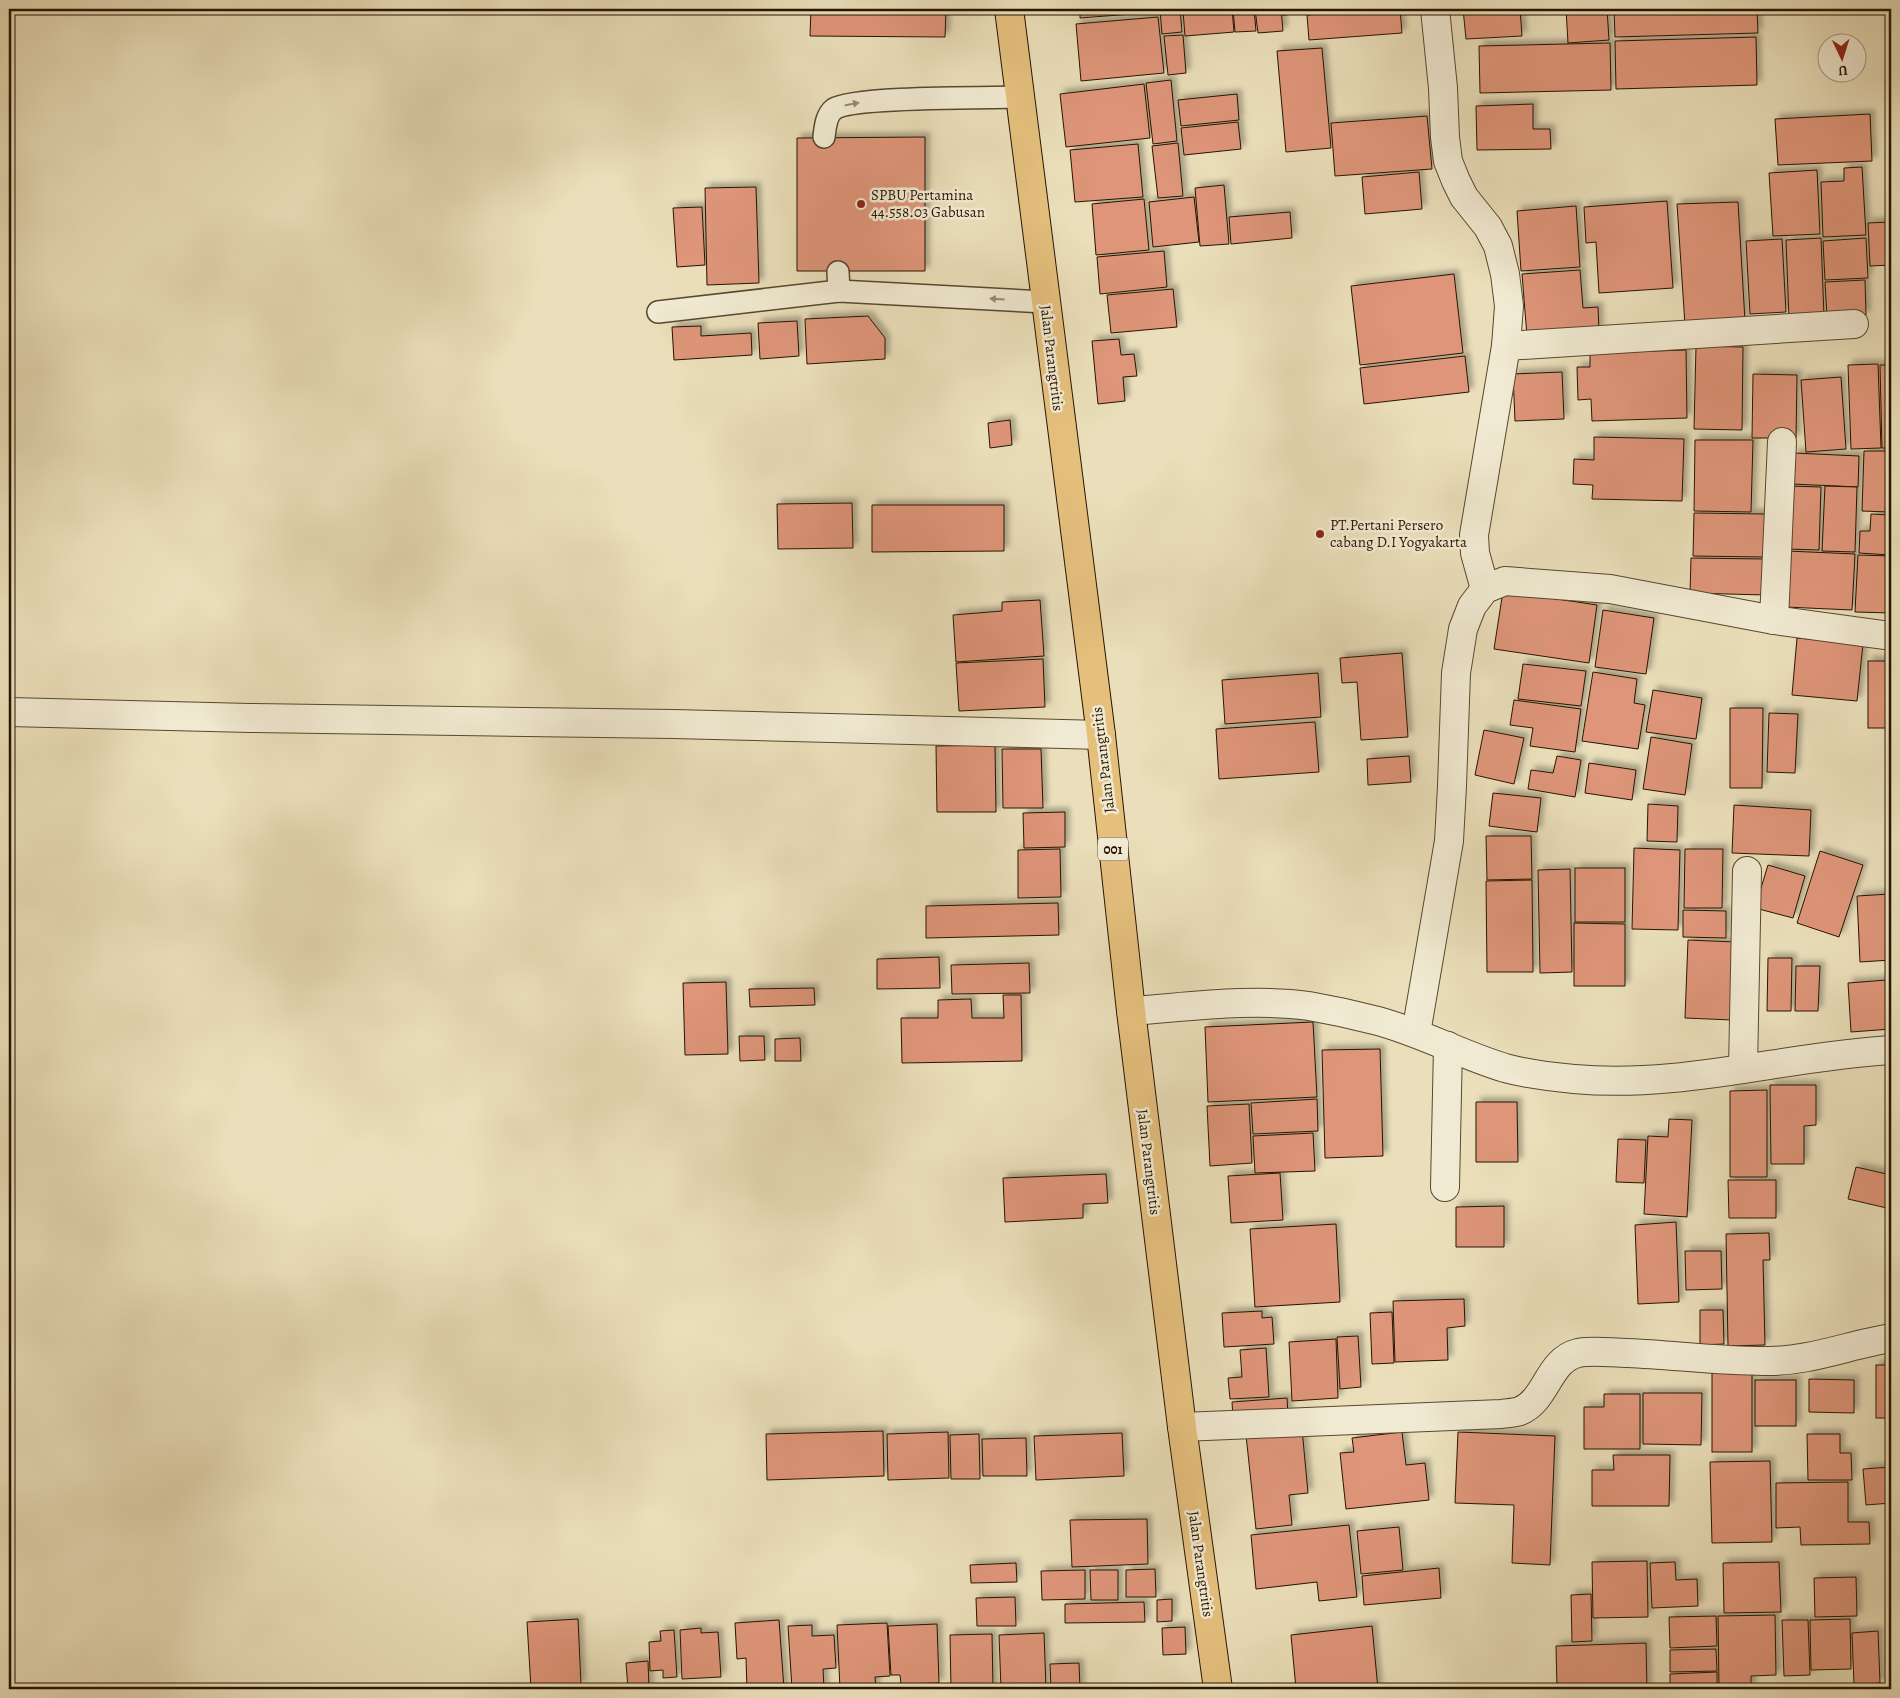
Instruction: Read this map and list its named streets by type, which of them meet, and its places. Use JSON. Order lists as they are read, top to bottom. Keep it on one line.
{"streets":{"main road":["Jalan Parangtritis","001"]},"places":["SPBU Pertamina 44.558.03 Gabusan","PT.Pertani Persero cabang D.I Yogyakarta"],"north":"bottom"}
